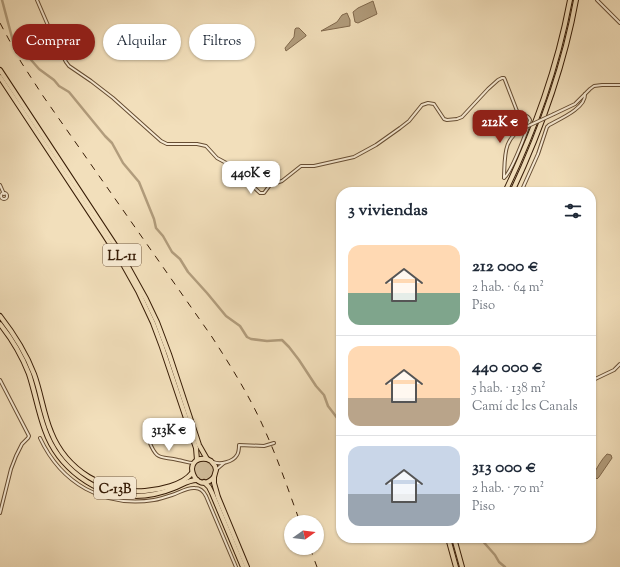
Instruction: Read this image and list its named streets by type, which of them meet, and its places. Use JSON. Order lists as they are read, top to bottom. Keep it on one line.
{"streets":{"highway":["LL-11","C-13B"]},"crossings":[["LL-11","C-13B"]],"north":"right","page":{"chip":["Comprar","Alquilar","Filtros"],"price":["212K €","440K €","313K €"],"heading":"3 viviendas","list":[{"name":"212 000 €","note":"2 hab. · 64 m² · Piso"},{"name":"440 000 €","note":"5 hab. · 138 m² · Camí de les Canals"},{"name":"313 000 €","note":"2 hab. · 70 m² · Piso"}]}}
